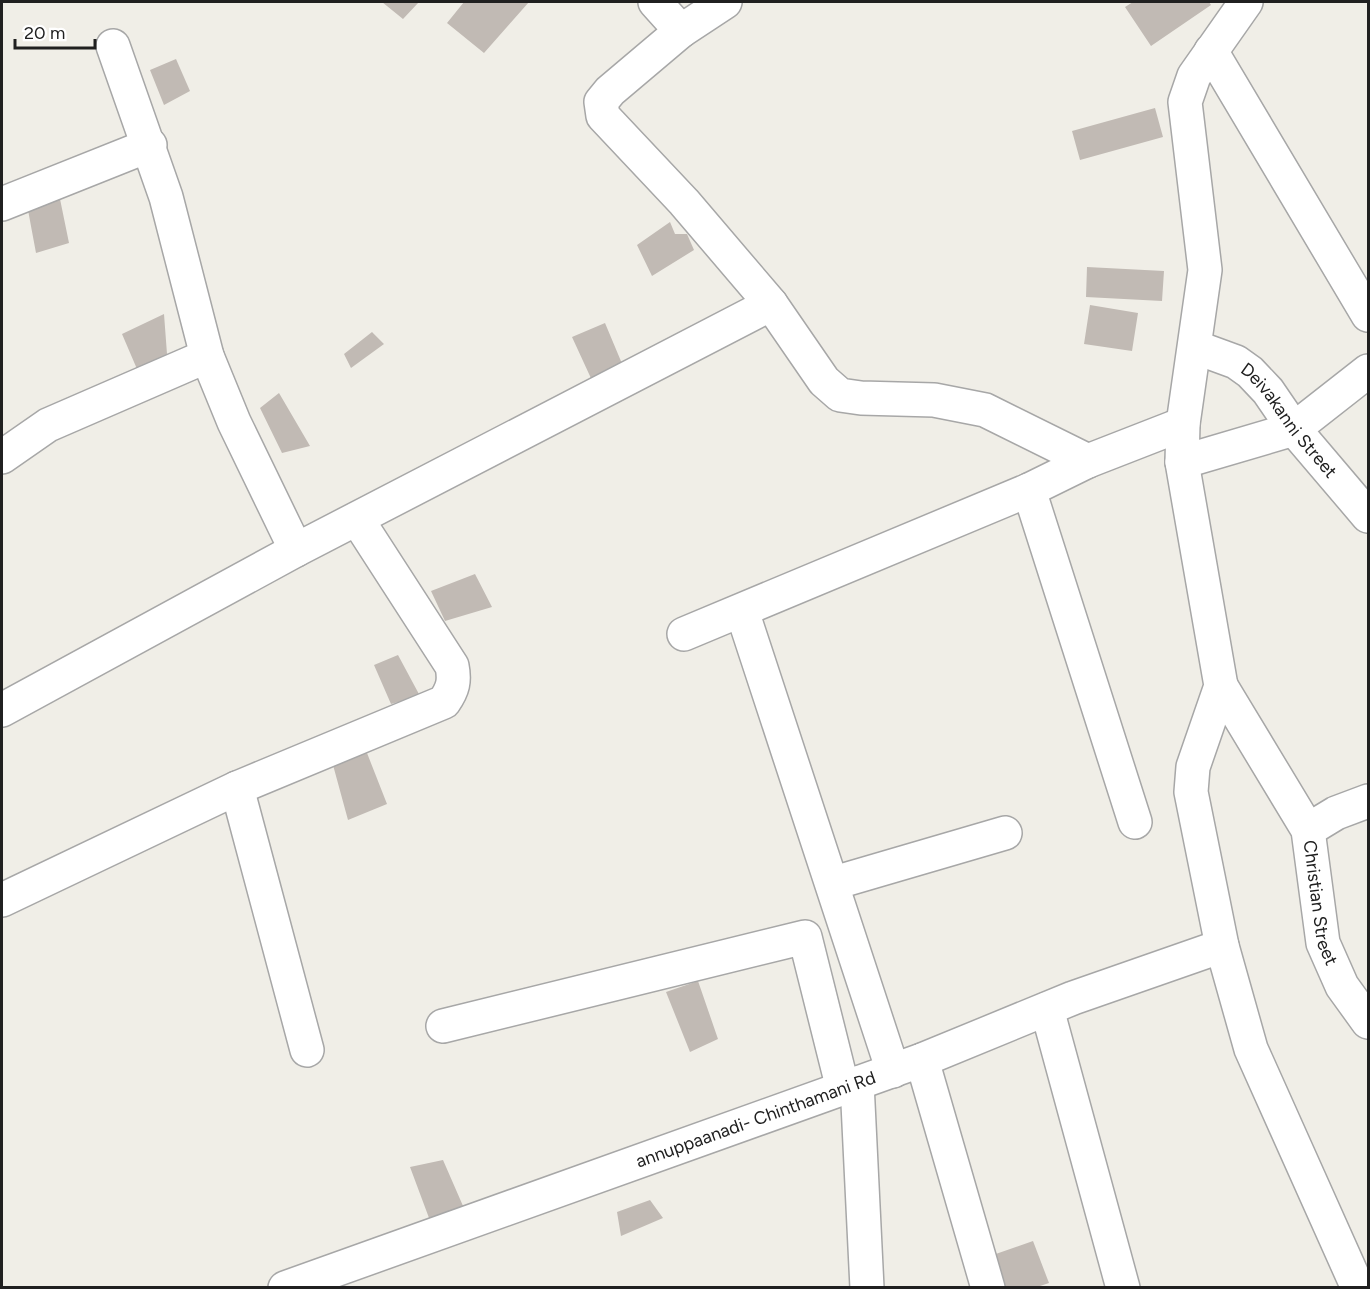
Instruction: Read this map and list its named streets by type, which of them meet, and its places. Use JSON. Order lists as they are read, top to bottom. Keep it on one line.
{"streets":{"street":["Deivakanni Street","Christian Street","annuppaanadi- Chinthamani Rd"]},"scale_bar":"20 m"}
